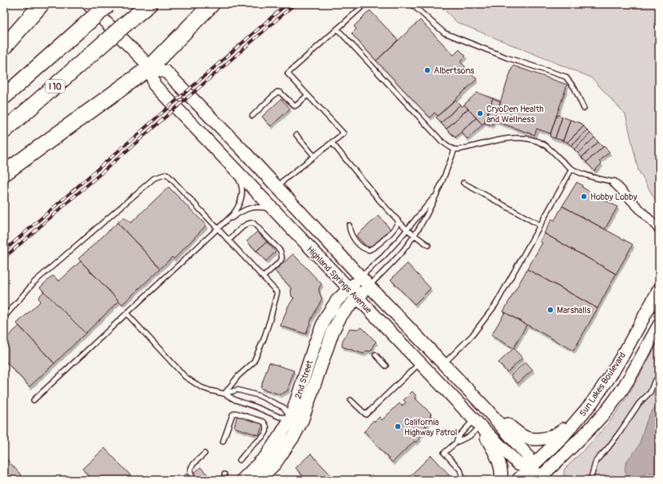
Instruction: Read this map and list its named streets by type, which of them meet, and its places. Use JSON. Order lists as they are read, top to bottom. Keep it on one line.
{"streets":{"highway":["I 10"],"main road":["Highland Springs Avenue","2nd Street","Sun Lakes Boulevard"]},"crossings":[["Highland Springs Avenue","2nd Street"],["Highland Springs Avenue","Sun Lakes Boulevard"]],"places":["Albertsons","CryoDen Health and Wellness","Hobby Lobby","Marshalls","California Highway Patrol"]}
